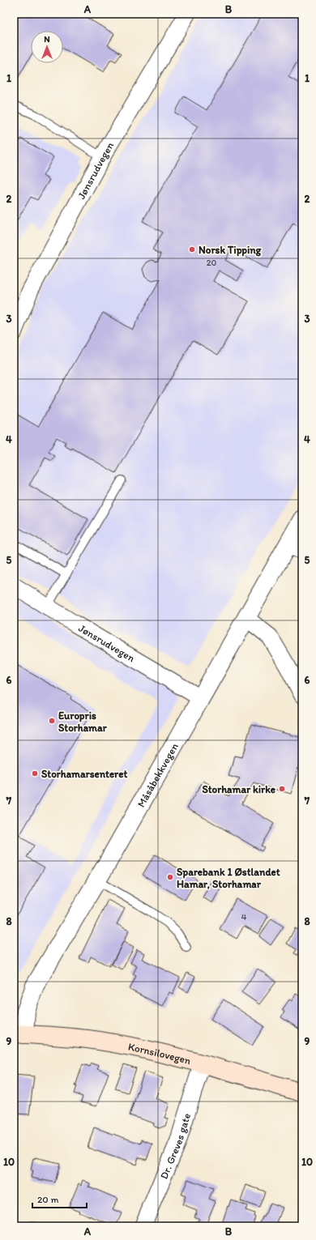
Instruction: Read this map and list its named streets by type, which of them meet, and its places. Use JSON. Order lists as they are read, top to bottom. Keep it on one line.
{"streets":{"main road":["Kornsilovegen"],"street":["Jønsrudvegen","Måsåbekkvegen","Dr. Greves gate"]},"crossings":[["Jønsrudvegen","Måsåbekkvegen"],["Måsåbekkvegen","Kornsilovegen"],["Kornsilovegen","Dr. Greves gate"]],"places":["Norsk Tipping","Europris Storhamar","Storhamarsenteret","Storhamar kirke","Sparebank 1 Østlandet Hamar, Storhamar"],"house_numbers":["20","4"],"scale_bar":"20 m","north":"top","grid":{"columns":["A","B"],"rows":["1","2","3","4","5","6","7","8","9","10"]}}
